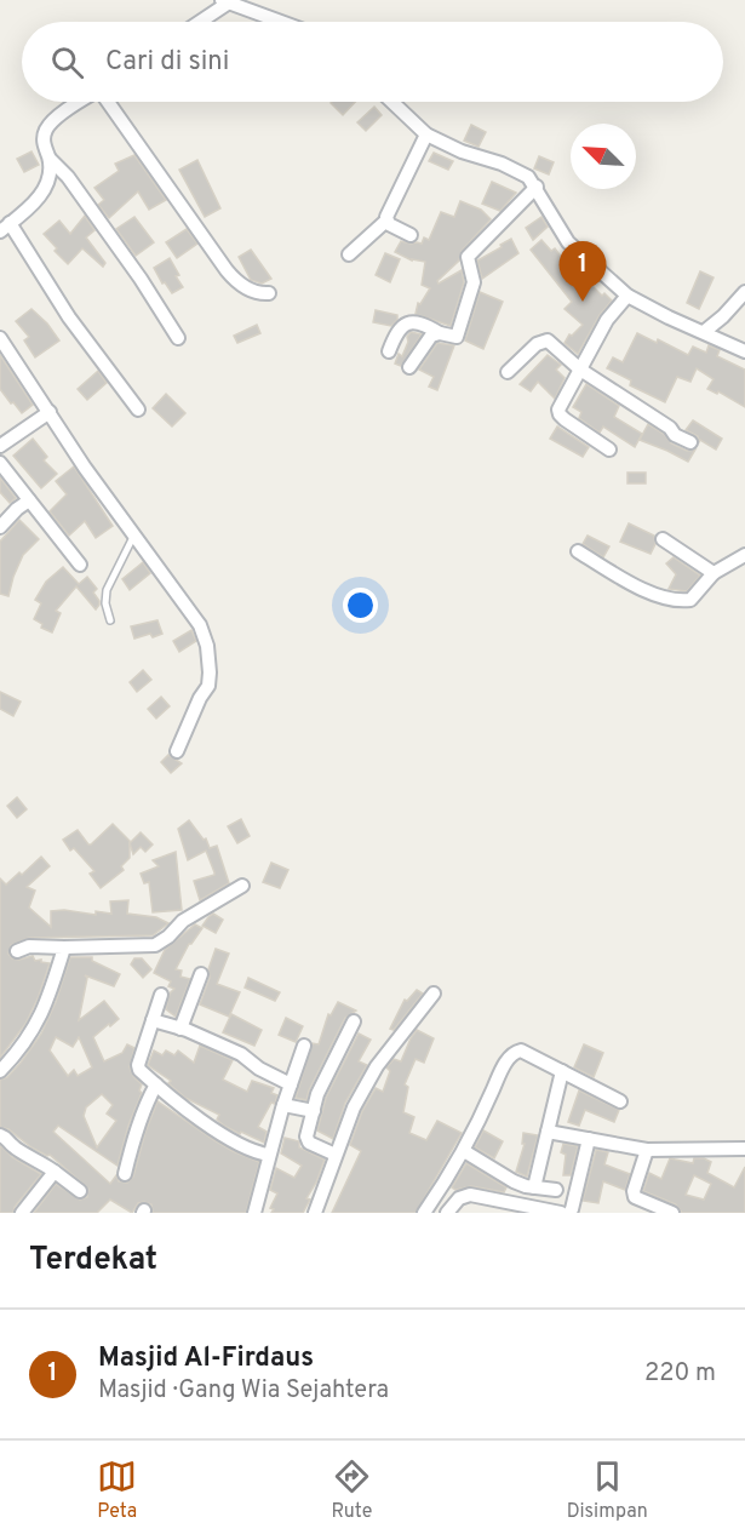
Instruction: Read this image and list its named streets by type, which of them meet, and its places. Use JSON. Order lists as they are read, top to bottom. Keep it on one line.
{"north":"top left","page":{"search":"Cari di sini","pins":"1","heading":"Terdekat","list":[{"mark":"1","name":"Masjid Al-Firdaus","note":"Masjid · Gang Wia Sejahtera","value":"220 m"}],"nav":["Peta","Rute","Disimpan"]}}
